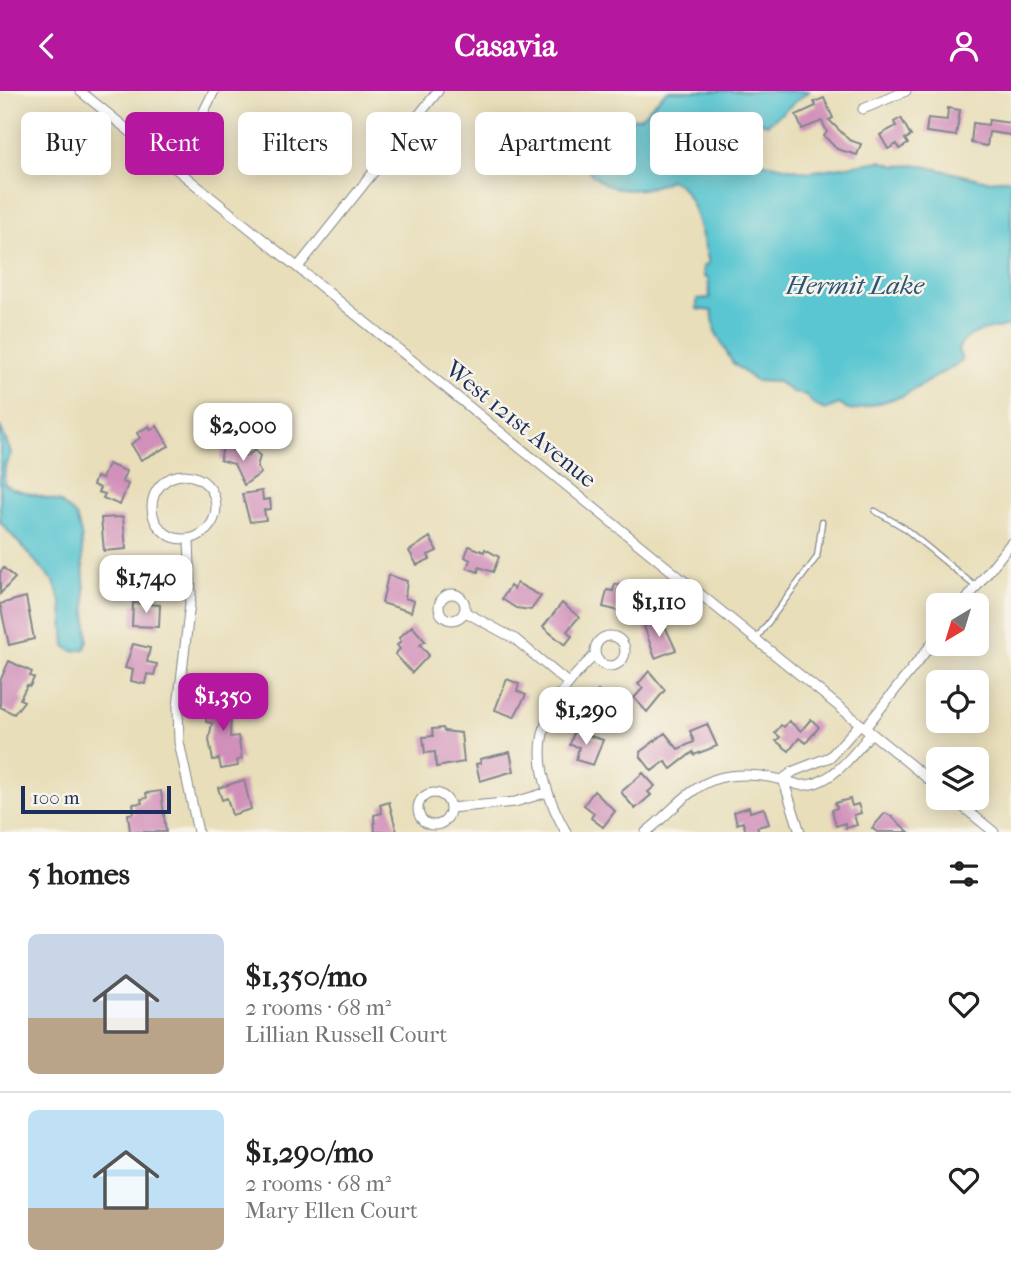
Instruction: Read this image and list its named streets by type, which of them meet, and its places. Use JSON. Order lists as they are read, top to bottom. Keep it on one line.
{"streets":{"street":["West 121st Avenue"]},"water":["Hermit Lake"],"scale_bar":"100 m","north":"bottom left","page":{"header":"Casavia","chip":["Buy","Rent","Filters","New","Apartment","House"],"price":["$2,000","$1,740","$1,110","$1,350","$1,290"],"scale":"100 m","heading":"5 homes","list":[{"name":"$1,350/mo","note":"2 rooms · 68 m² · Lillian Russell Court"},{"name":"$1,290/mo","note":"2 rooms · 68 m² · Mary Ellen Court"}]}}
